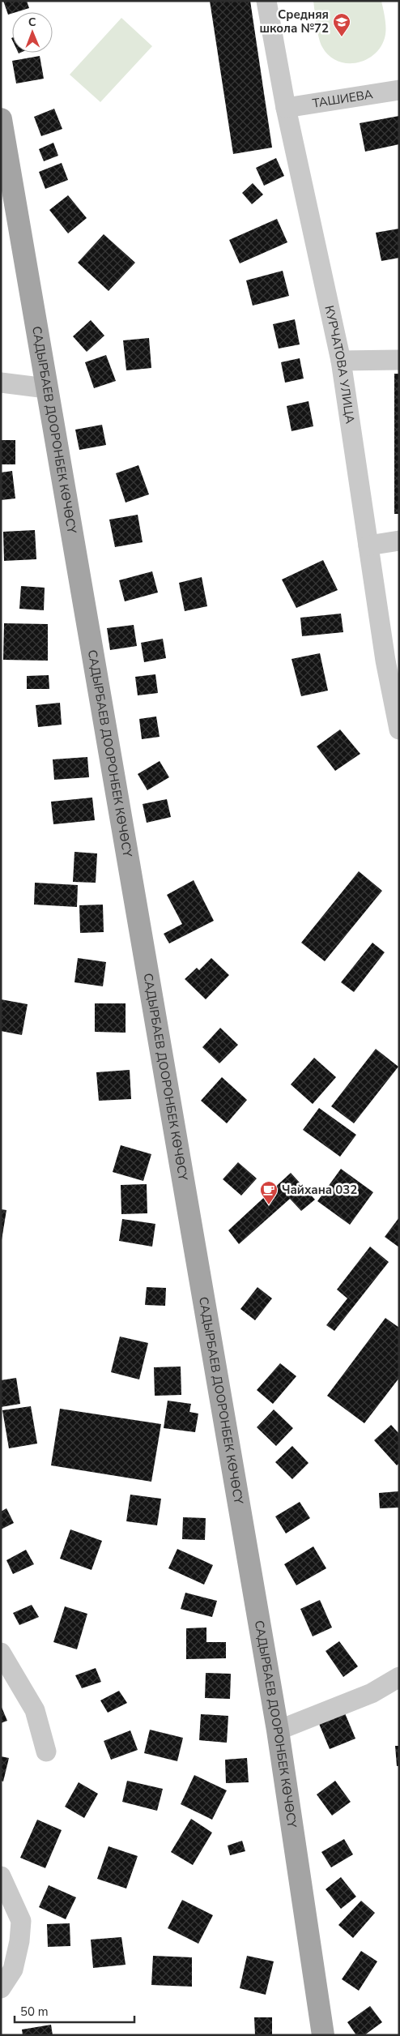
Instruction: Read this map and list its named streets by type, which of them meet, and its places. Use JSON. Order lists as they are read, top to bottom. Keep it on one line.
{"streets":{"main road":["САДЫРБАЕВ ДООРОНБЕК КӨЧӨСҮ"],"street":["ТАШИЕВА","КУРЧАТОВА УЛИЦА"]},"crossings":[["ТАШИЕВА","КУРЧАТОВА УЛИЦА"]],"places":{"school or university":["Средняя школа №72"],"cafe":["Чайхана 032"]},"scale_bar":"50 m","north":"top"}
